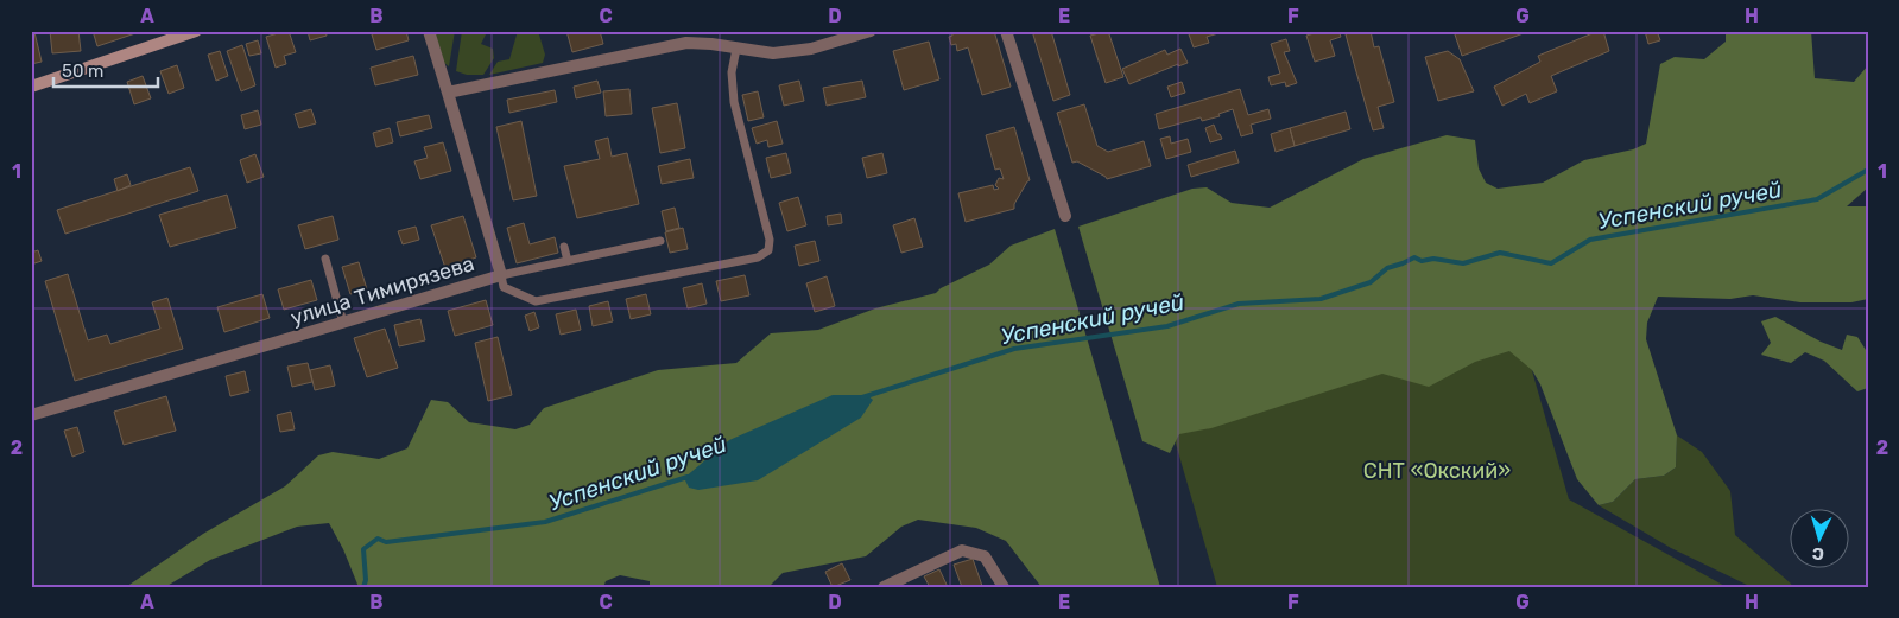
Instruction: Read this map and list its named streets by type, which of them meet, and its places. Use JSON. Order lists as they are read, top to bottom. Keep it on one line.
{"streets":{"street":["улица Тимирязева"]},"water":["Успенский ручей"],"parks":["СНТ «Окский»"],"scale_bar":"50 m","north":"bottom","grid":{"columns":["A","B","C","D","E","F","G","H"],"rows":["1","2"]}}
